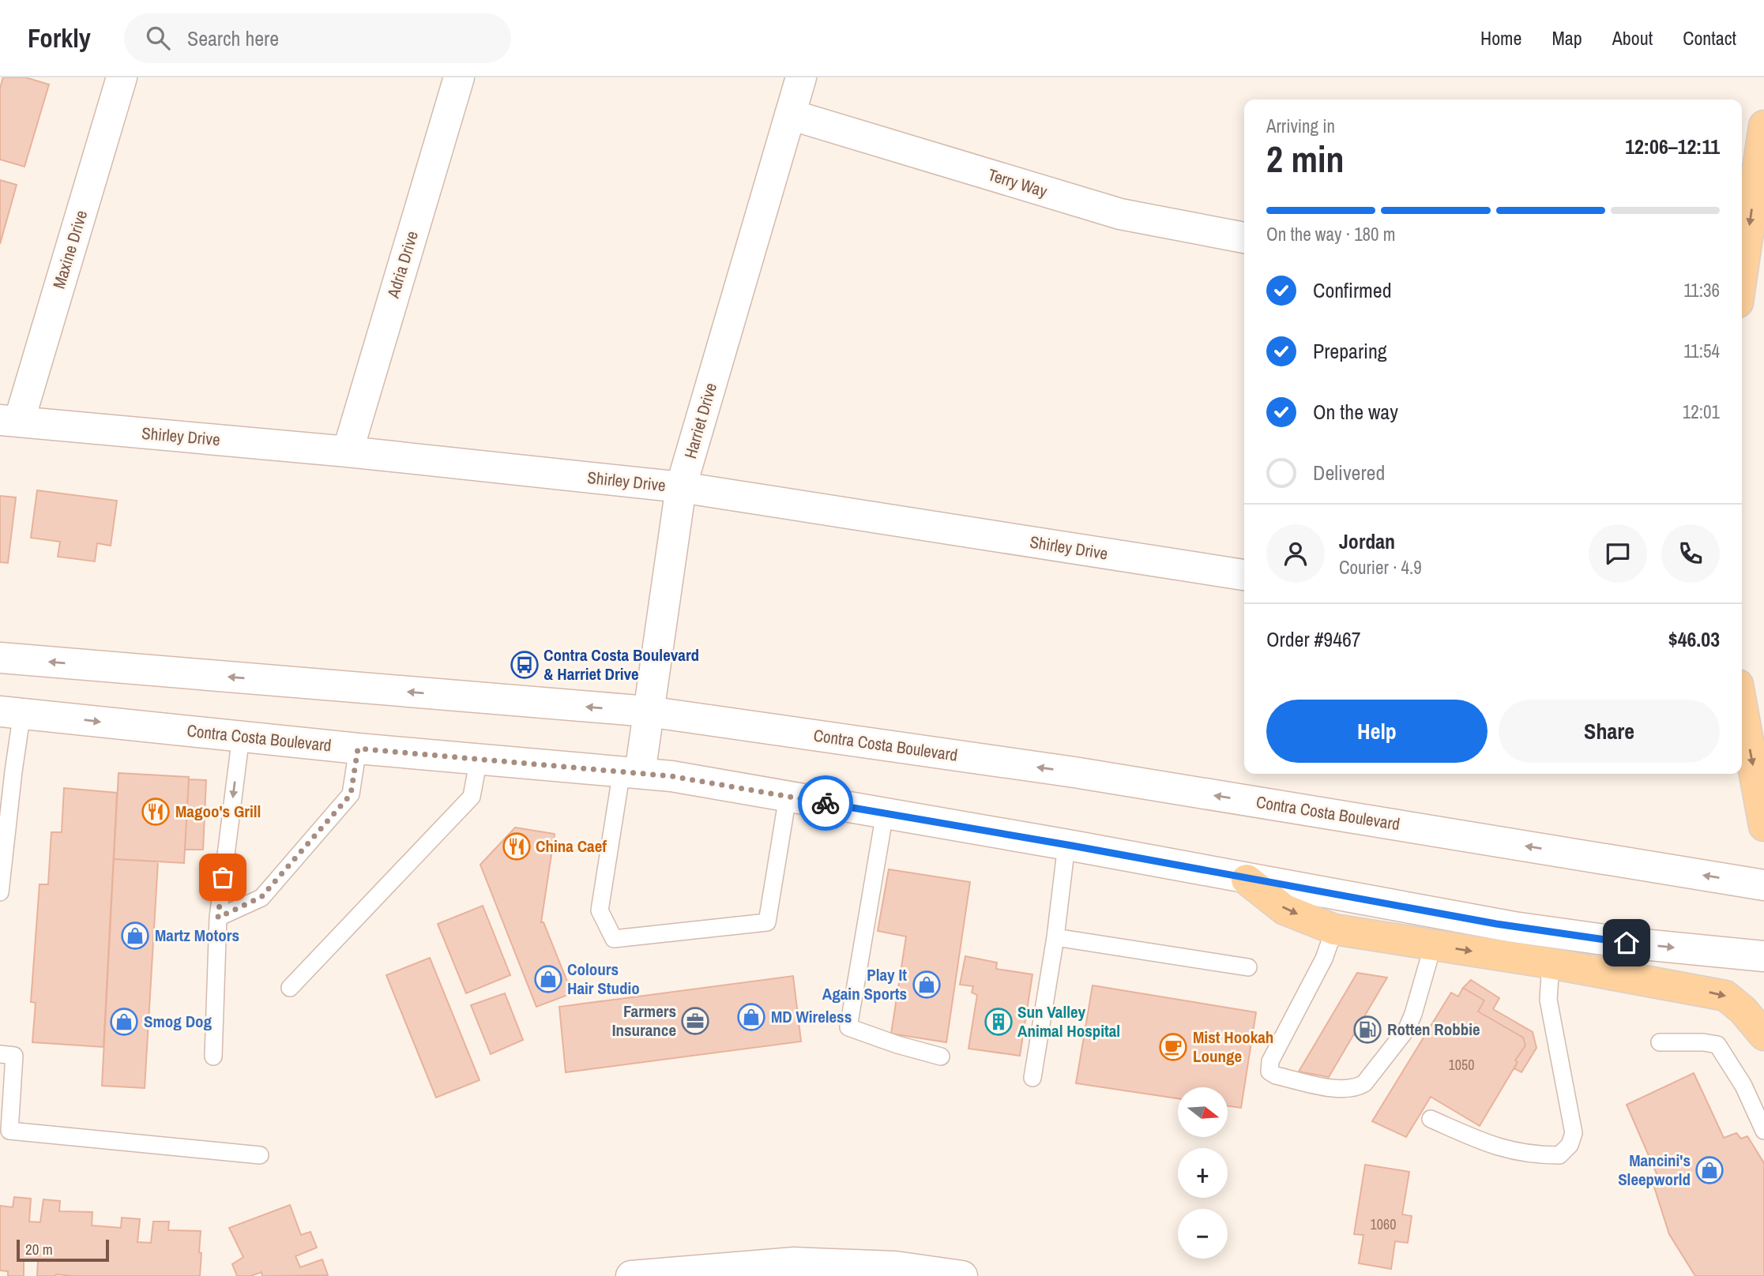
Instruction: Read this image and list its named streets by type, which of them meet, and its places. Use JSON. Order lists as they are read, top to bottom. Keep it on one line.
{"streets":{"main road":["Terry Way","Maxine Drive","Adria Drive","Harriet Drive","Shirley Drive","Contra Costa Boulevard"]},"crossings":[["Terry Way","Harriet Drive"],["Maxine Drive","Shirley Drive"],["Adria Drive","Shirley Drive"],["Harriet Drive","Shirley Drive"],["Harriet Drive","Contra Costa Boulevard"]],"places":{"bus stop":["Contra Costa Boulevard & Harriet Drive"],"restaurant":["Magoo's Grill","China Caef"],"shop":["Martz Motors","Colours Hair Studio","Play It Again Sports","MD Wireless","Smog Dog","Mancini's Sleepworld"],"office":["Farmers Insurance"],"building":["Sun Valley Animal Hospital"],"fuel station":["Rotten Robbie"],"cafe":["Mist Hookah Lounge"]},"house_numbers":["1050","1060"],"scale_bar":"20 m","north":"right","page":{"header":"Forkly","search":"Search here","nav":["Home","Map","About","Contact"],"heading":["2 min","Arriving in","12:06–12:11"],"panel":["Jordan","Courier · 4.9","Order #9467","$46.03"],"bar":"On the way · 180 m","list":[["Confirmed","11:36"],["Preparing","11:54"],["On the way","12:01"],"Delivered"],"buttons":["Help","Share"],"map_buttons":["+","−"],"scale":"20 m"}}
